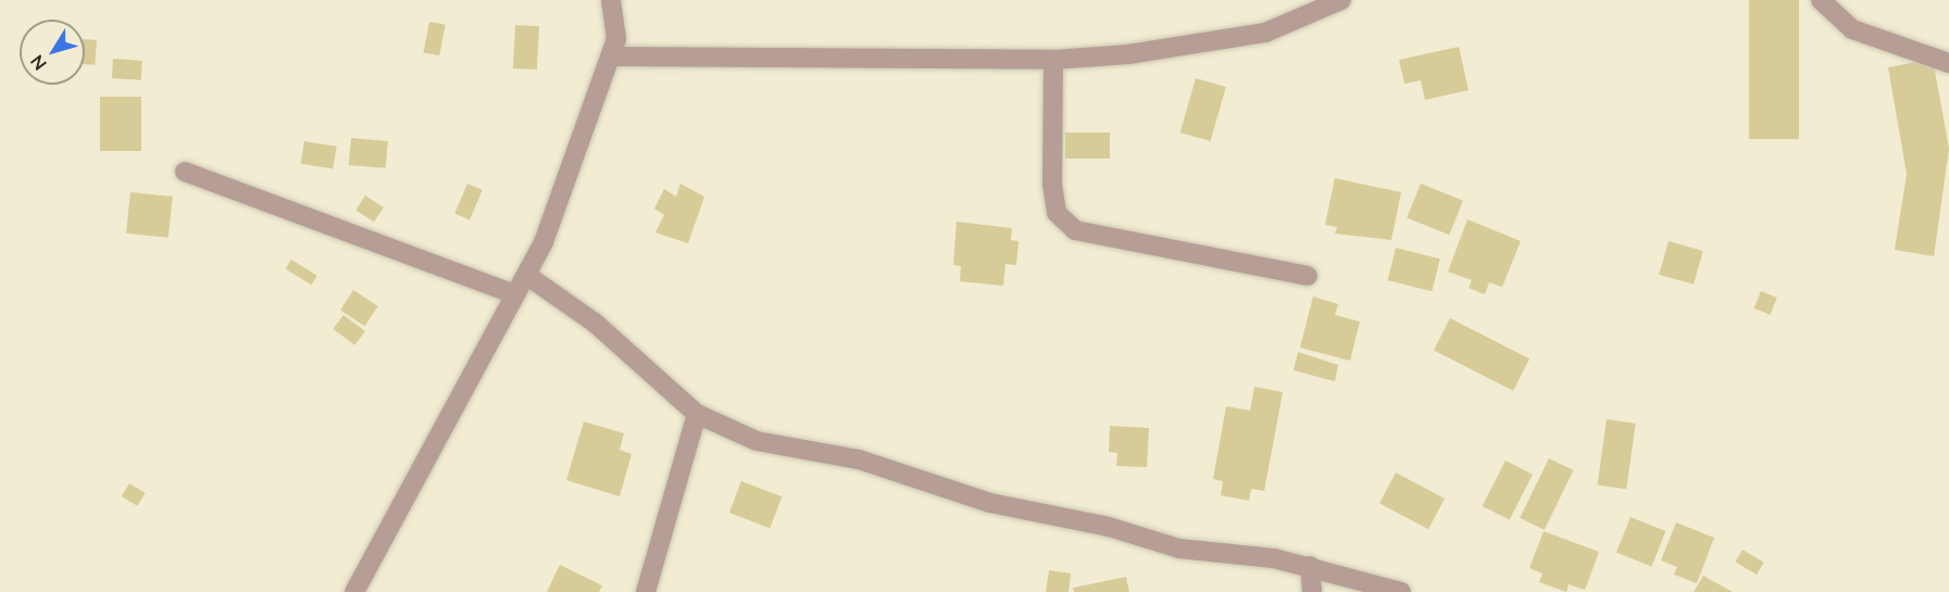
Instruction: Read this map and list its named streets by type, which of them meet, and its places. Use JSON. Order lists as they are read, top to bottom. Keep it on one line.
{"north":"bottom left"}
